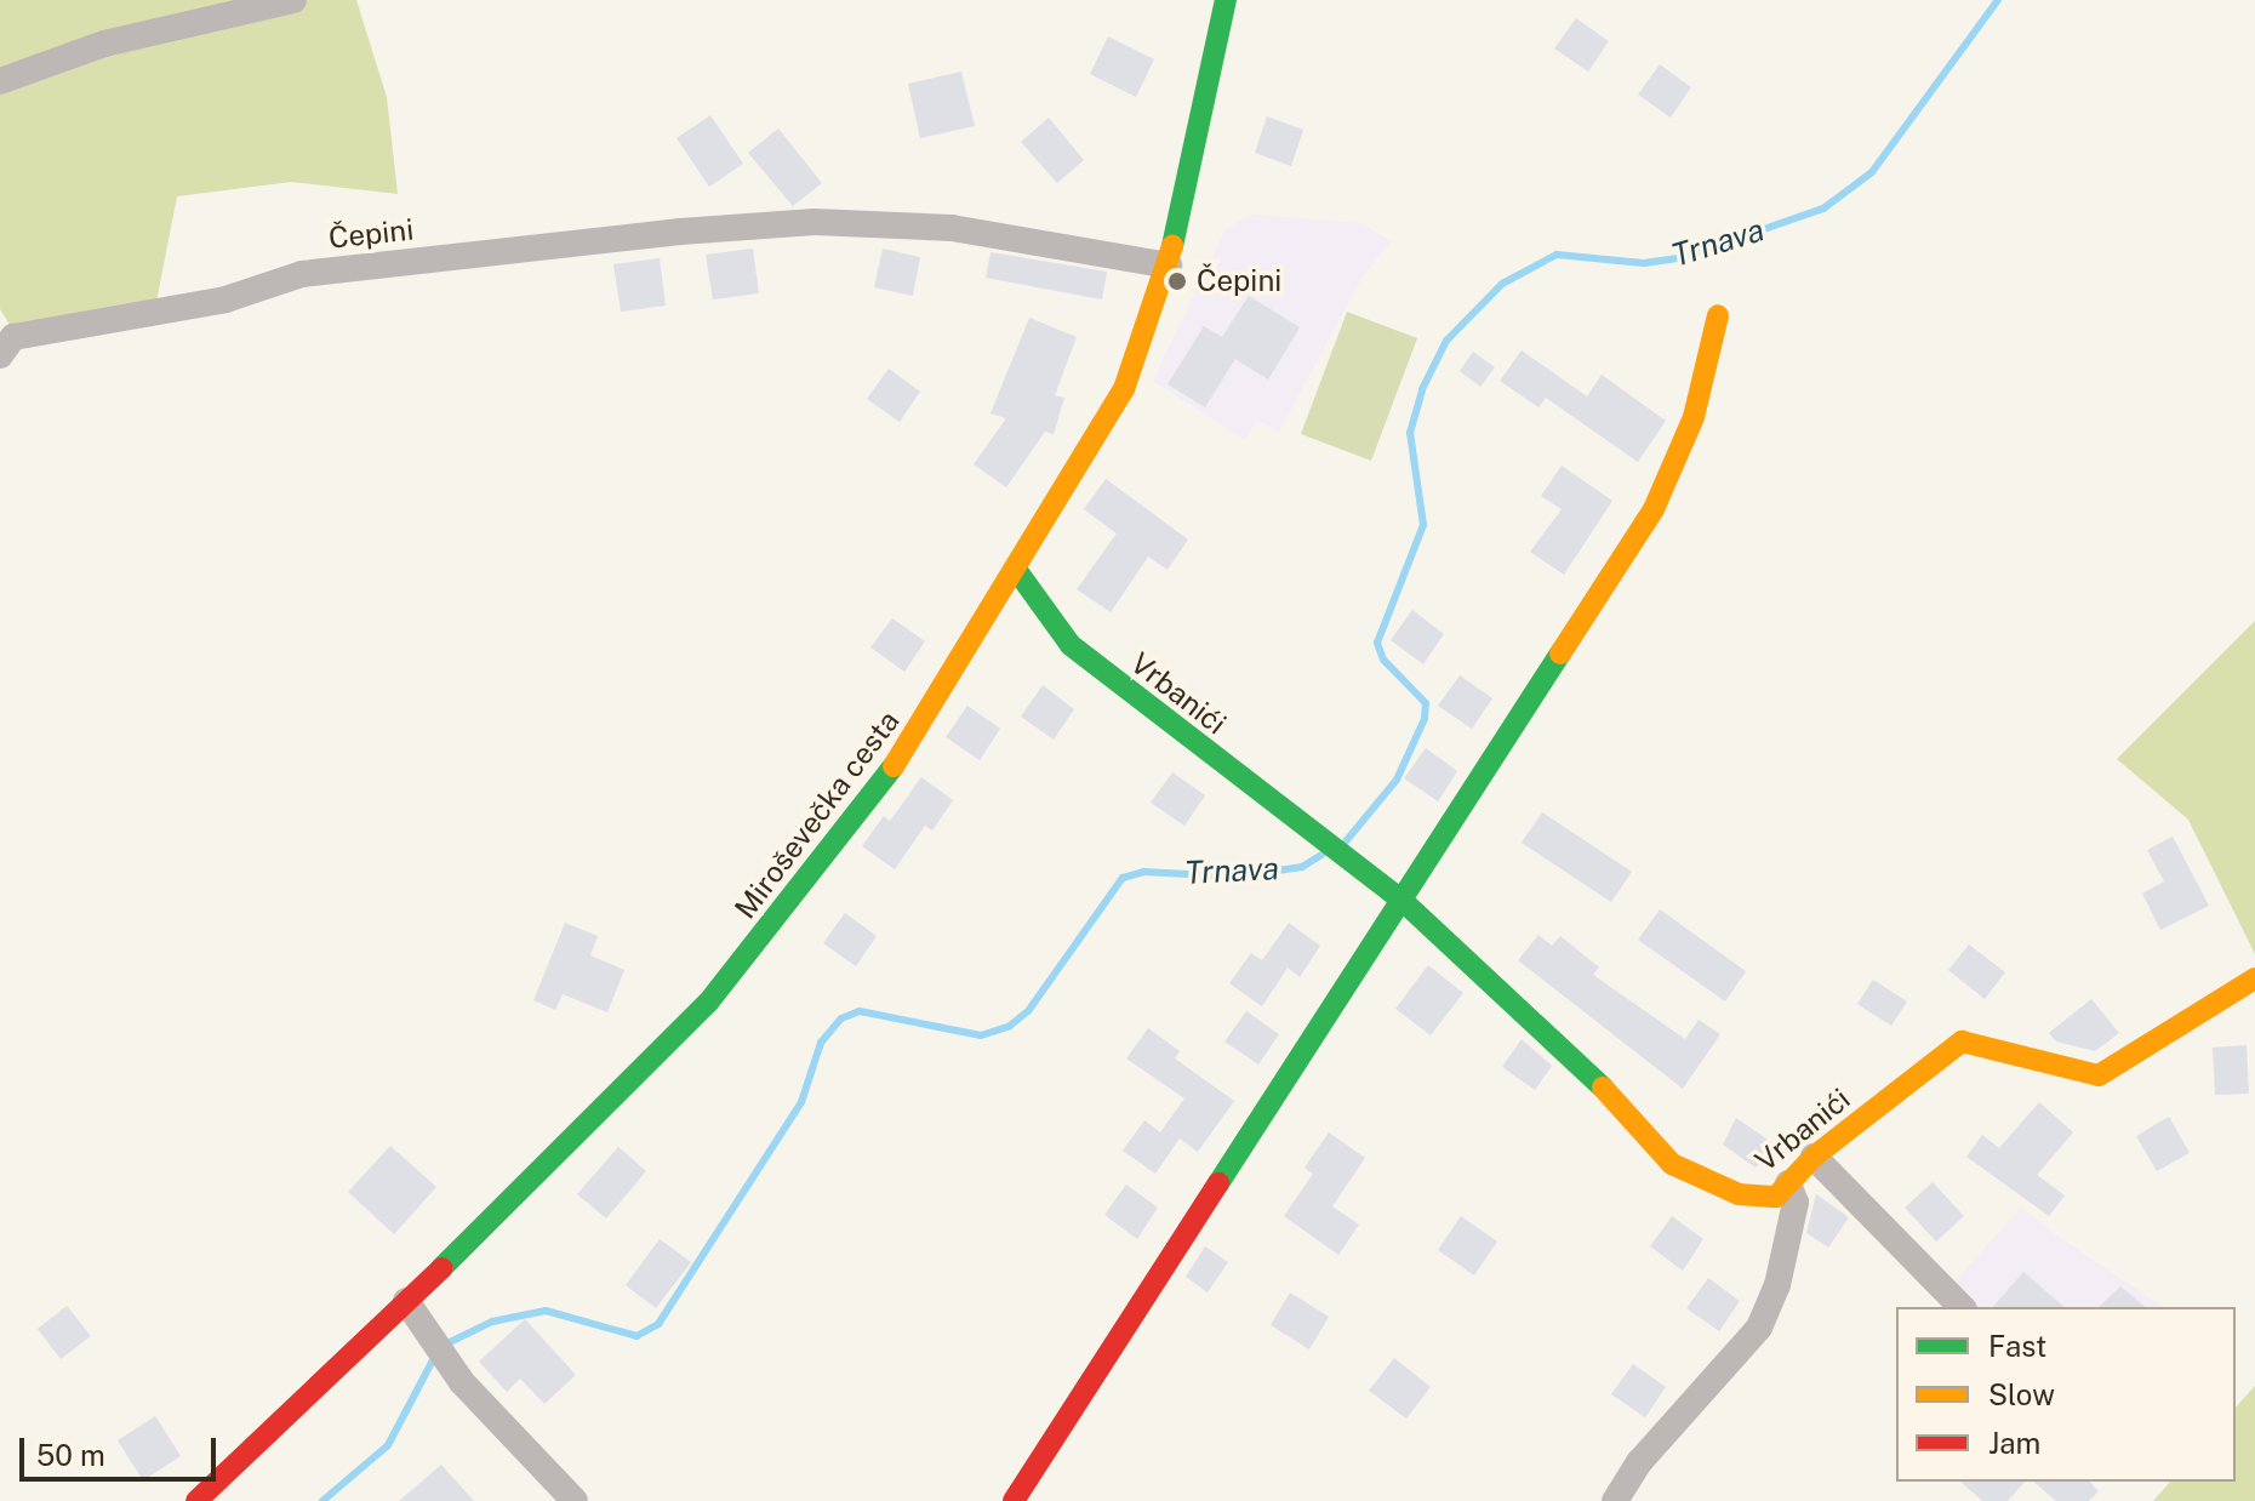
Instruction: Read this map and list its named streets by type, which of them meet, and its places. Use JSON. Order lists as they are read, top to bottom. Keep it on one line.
{"streets":{"street":["Čepini","Vrbanići","Miroševečka cesta"]},"crossings":[["Čepini","Miroševečka cesta"],["Vrbanići","Miroševečka cesta"]],"water":["Trnava"],"places":["Čepini"],"legend":["Fast","Slow","Jam"],"scale_bar":"50 m"}
